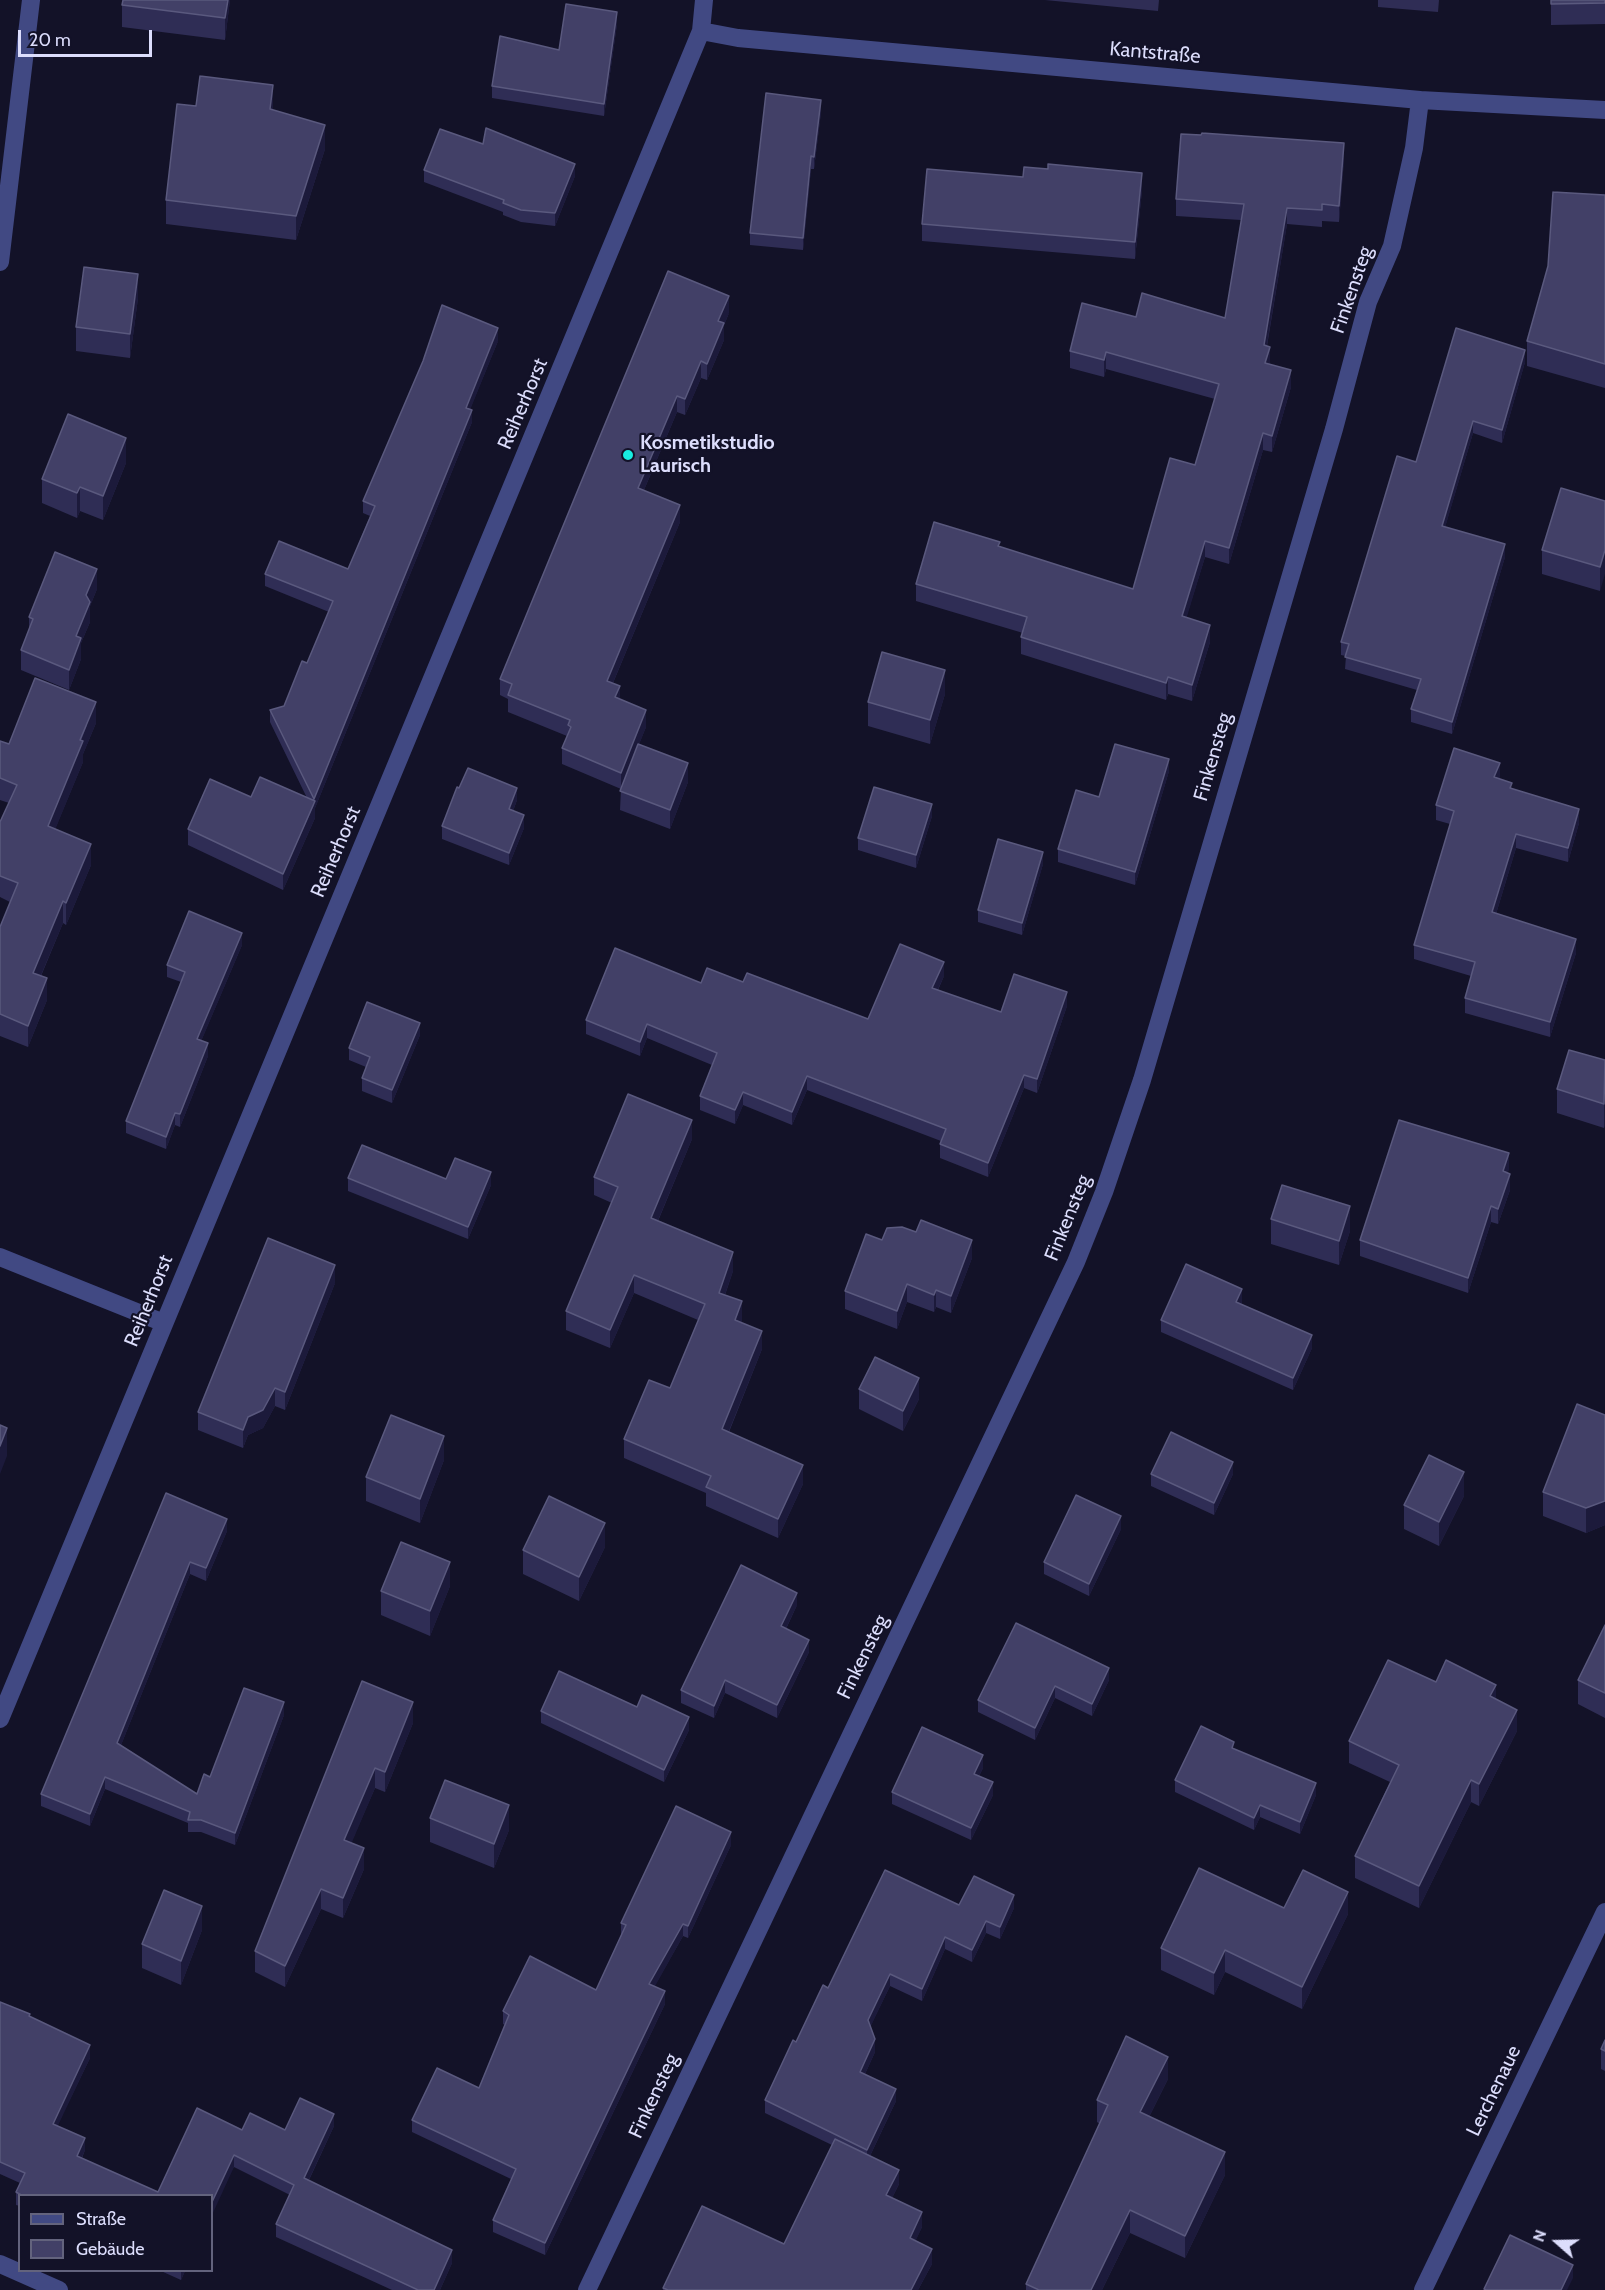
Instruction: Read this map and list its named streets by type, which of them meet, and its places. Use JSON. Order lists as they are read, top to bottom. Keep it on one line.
{"streets":{"street":["Kantstraße","Finkensteg","Reiherhorst","Lerchenaue"]},"crossings":[["Kantstraße","Finkensteg"],["Kantstraße","Reiherhorst"]],"places":["Kosmetikstudio Laurisch"],"legend":["Straße","Gebäude"],"scale_bar":"20 m","north":"left"}
